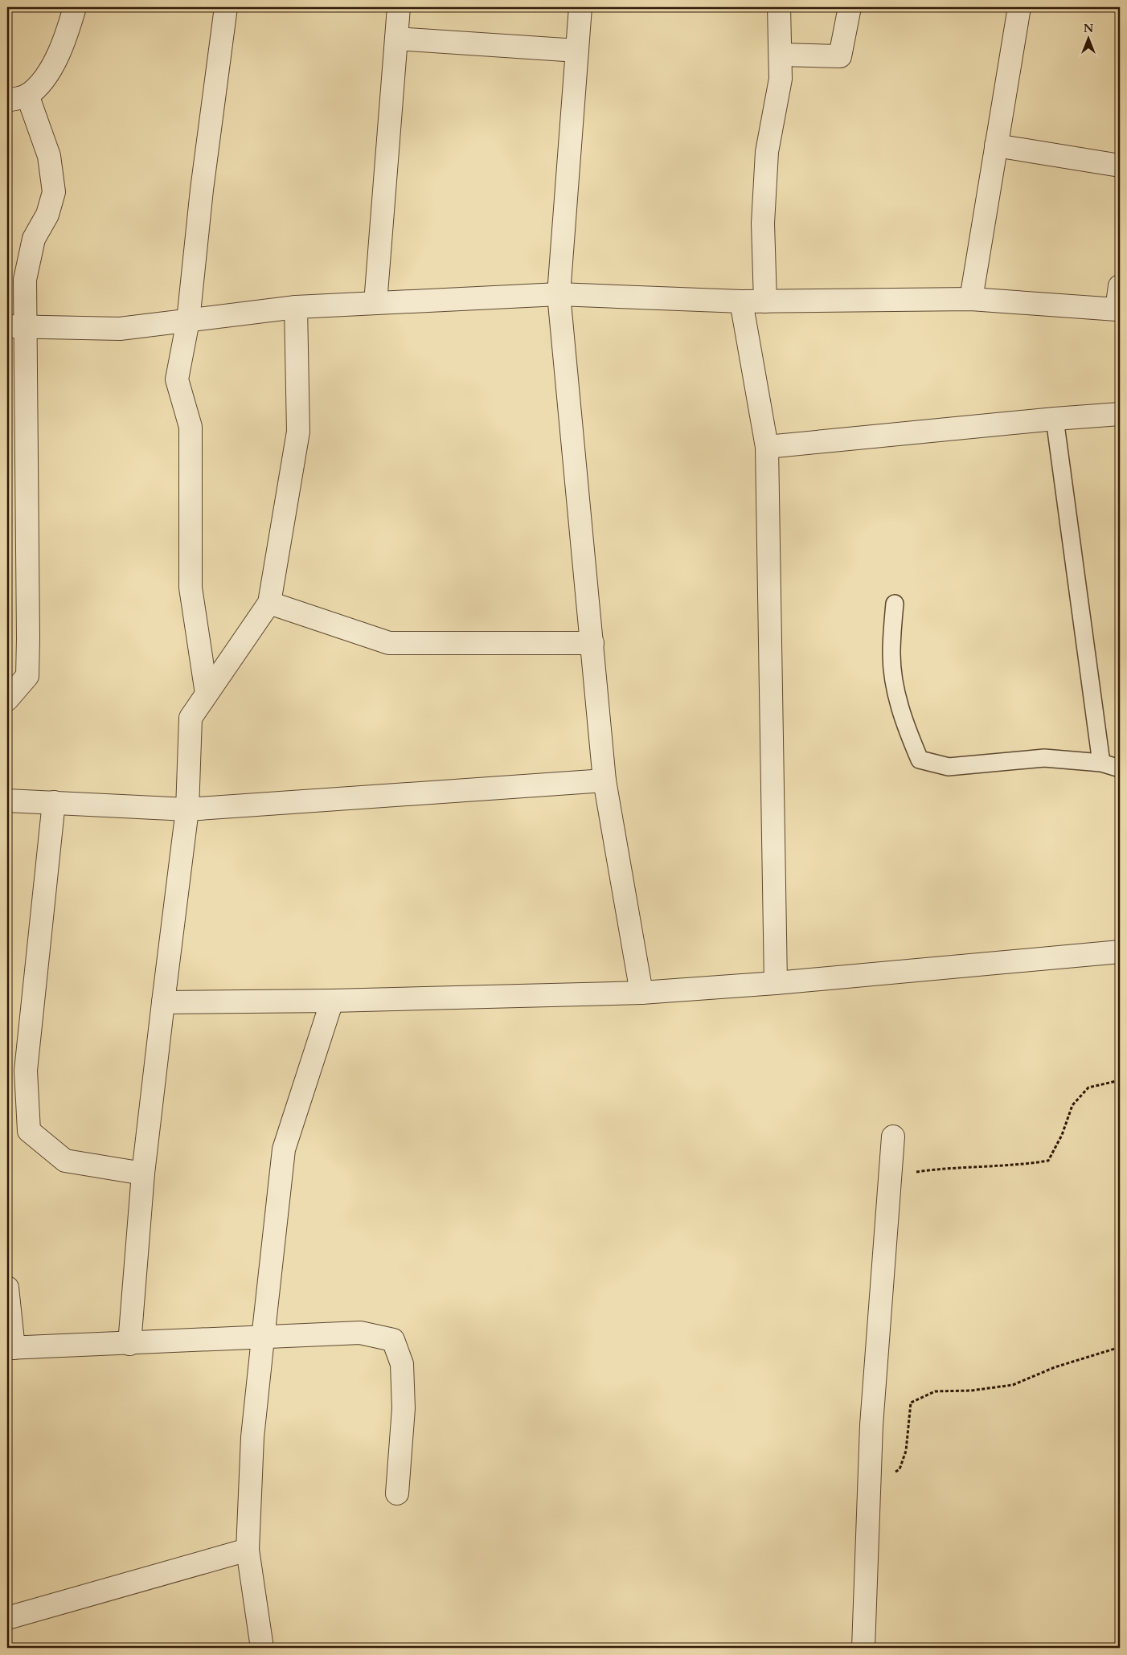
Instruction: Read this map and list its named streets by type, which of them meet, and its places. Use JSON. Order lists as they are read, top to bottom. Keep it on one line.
{"north":"top"}
